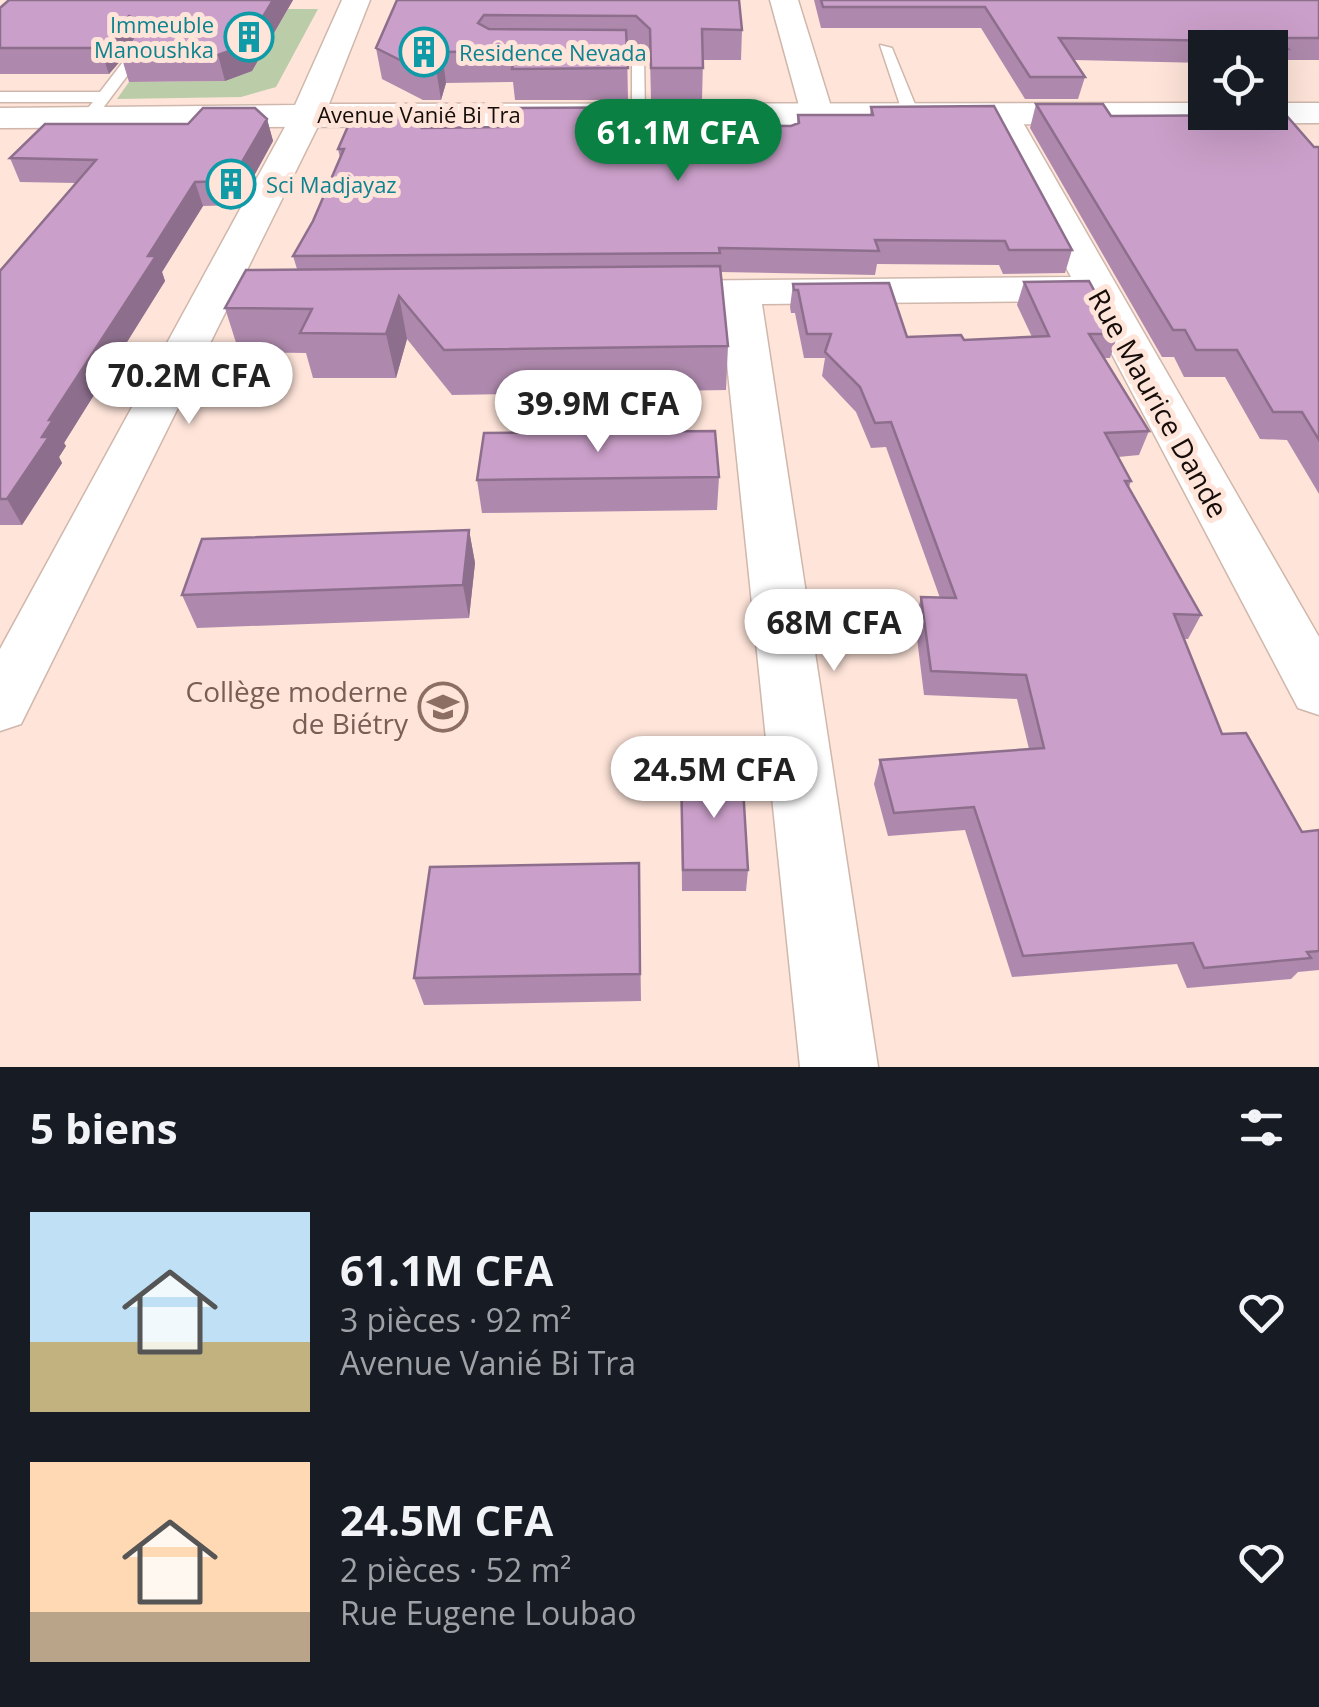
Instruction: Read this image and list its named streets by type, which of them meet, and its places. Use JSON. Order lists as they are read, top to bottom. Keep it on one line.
{"streets":{"street":["Avenue Vanié Bi Tra","Rue Maurice Dande"]},"crossings":[["Avenue Vanié Bi Tra","Rue Maurice Dande"]],"places":{"building":["Immeuble Manoushka","Residence Nevada","Sci Madjayaz"],"school or university":["Collège moderne de Biétry"]},"page":{"price":["61.1M CFA","70.2M CFA","39.9M CFA","68M CFA","24.5M CFA"],"heading":"5 biens","list":[{"name":"61.1M CFA","note":"3 pièces · 92 m² · Avenue Vanié Bi Tra"},{"name":"24.5M CFA","note":"2 pièces · 52 m² · Rue Eugene Loubao"}]}}
